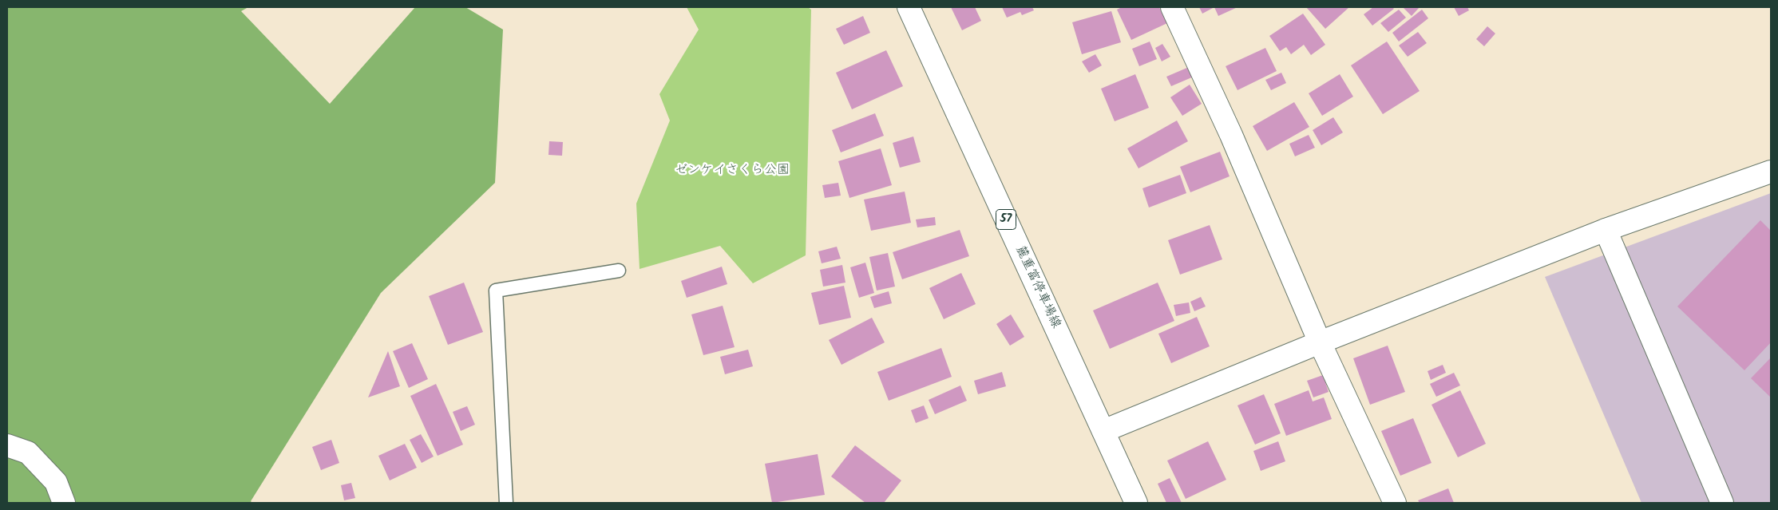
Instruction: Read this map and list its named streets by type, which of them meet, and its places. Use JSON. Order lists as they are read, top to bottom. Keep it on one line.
{"streets":{"street":["57","麓重富停車場線"]},"parks":["ゼンケイさくら公園"]}
